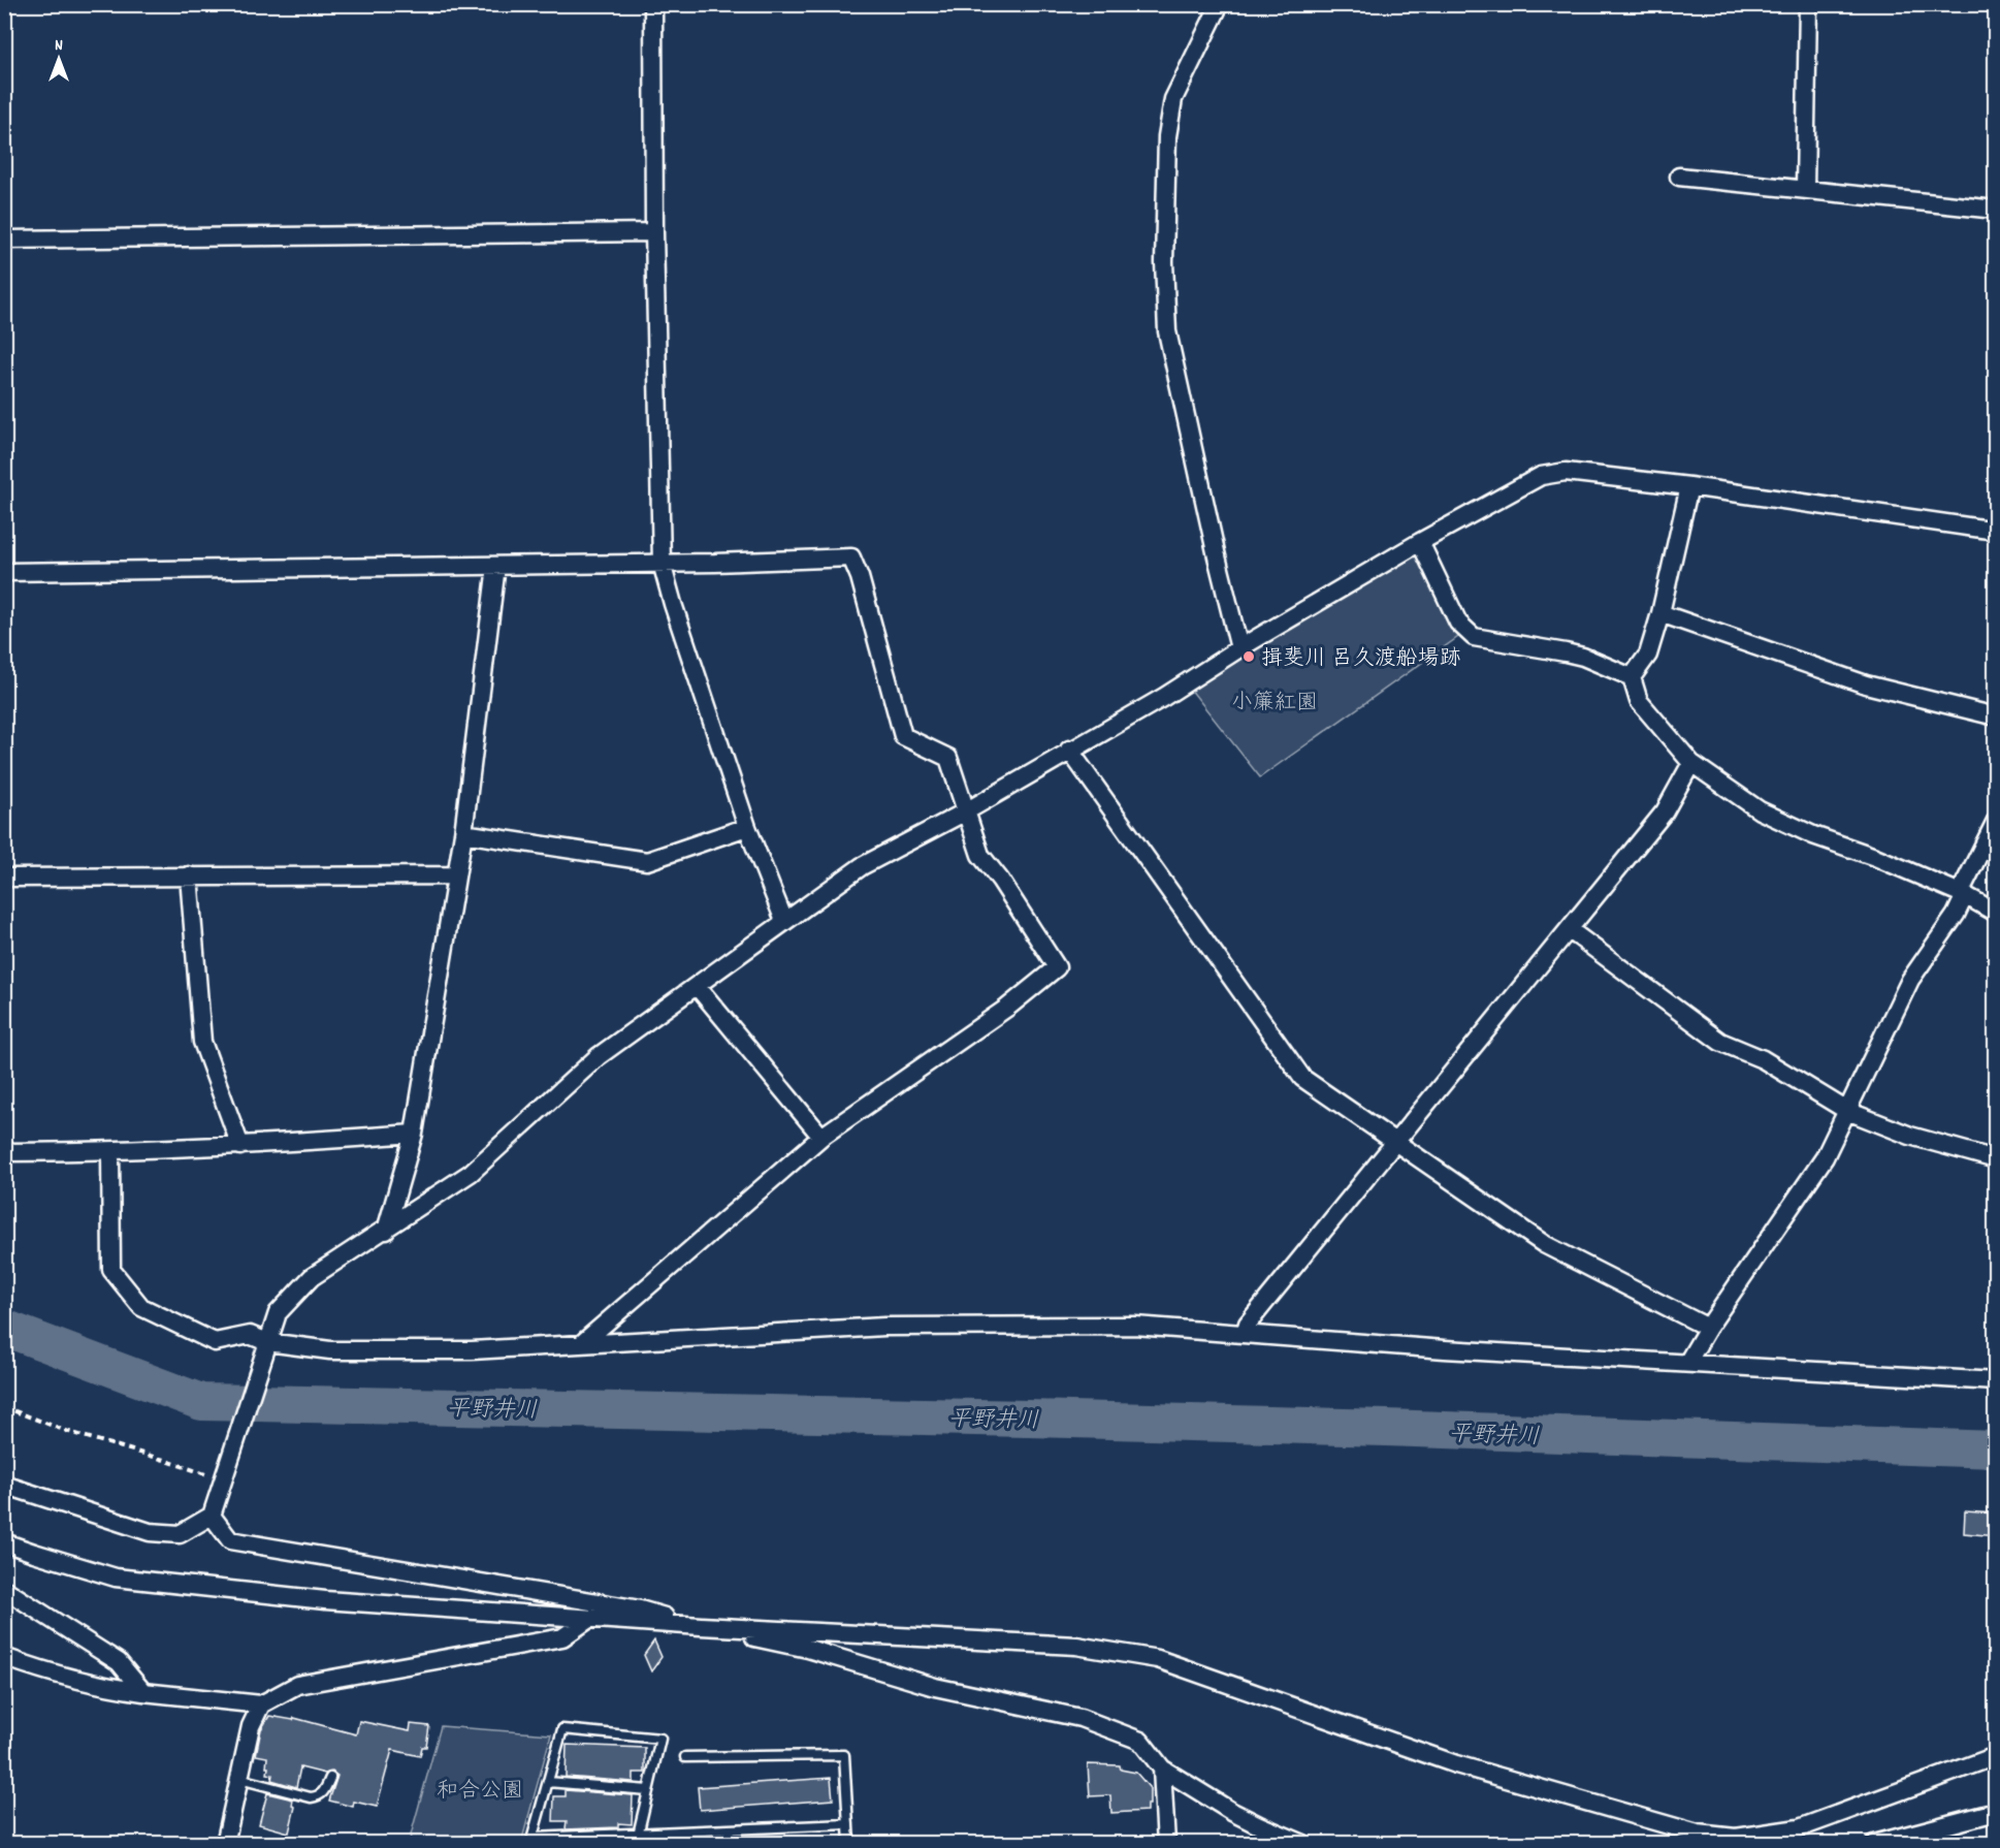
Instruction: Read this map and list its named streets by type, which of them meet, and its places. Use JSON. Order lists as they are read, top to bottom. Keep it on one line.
{"water":["平野井川"],"parks":["小簾紅園","和合公園"],"places":["揖斐川 呂久渡船場跡"],"north":"top"}
